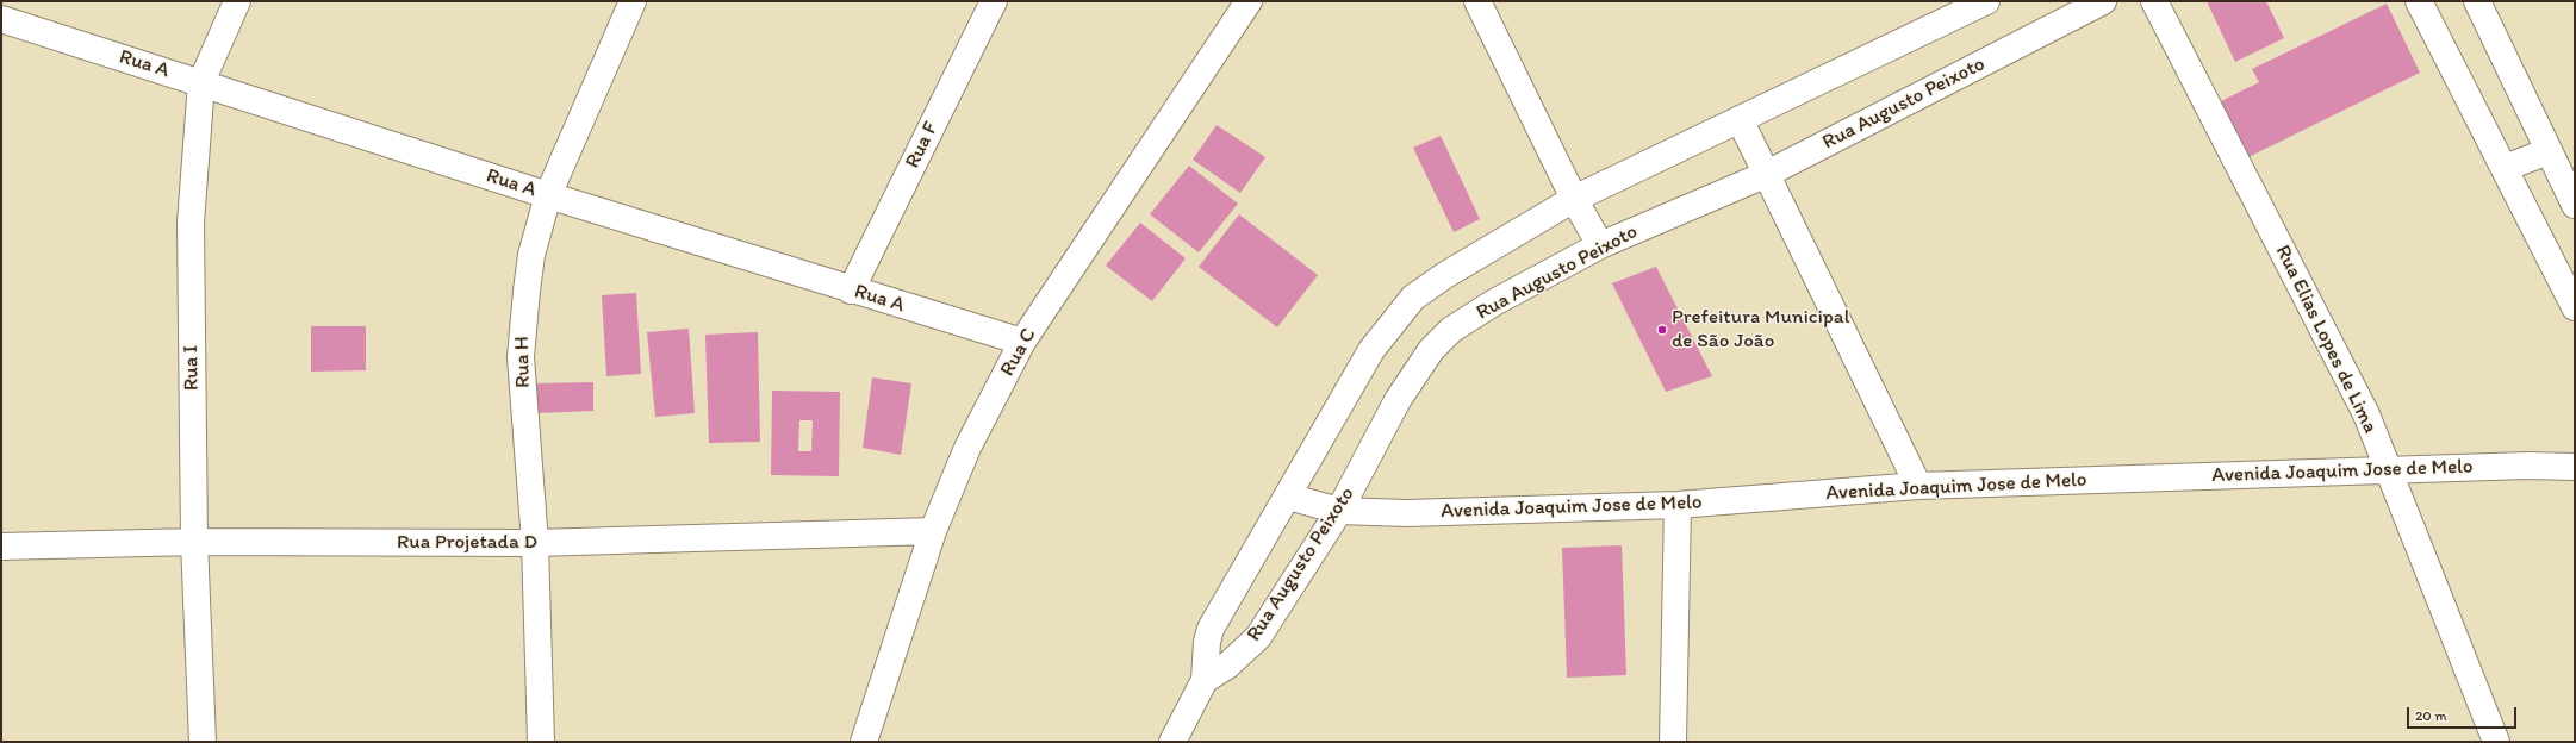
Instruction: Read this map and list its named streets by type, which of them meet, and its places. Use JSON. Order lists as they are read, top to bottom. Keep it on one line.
{"streets":{"street":["Rua A","Rua Augusto Peixoto","Rua F","Rua Elias Lopes de Lima","Rua C","Rua H","Rua I","Avenida Joaquim Jose de Melo","Rua Projetada D"]},"crossings":[["Rua A","Rua F"],["Rua A","Rua C"],["Rua A","Rua H"],["Rua A","Rua I"],["Rua Augusto Peixoto","Avenida Joaquim Jose de Melo"],["Rua Elias Lopes de Lima","Avenida Joaquim Jose de Melo"],["Rua C","Rua Projetada D"],["Rua H","Rua Projetada D"],["Rua I","Rua Projetada D"]],"places":["Prefeitura Municipal de São João"],"scale_bar":"20 m"}
